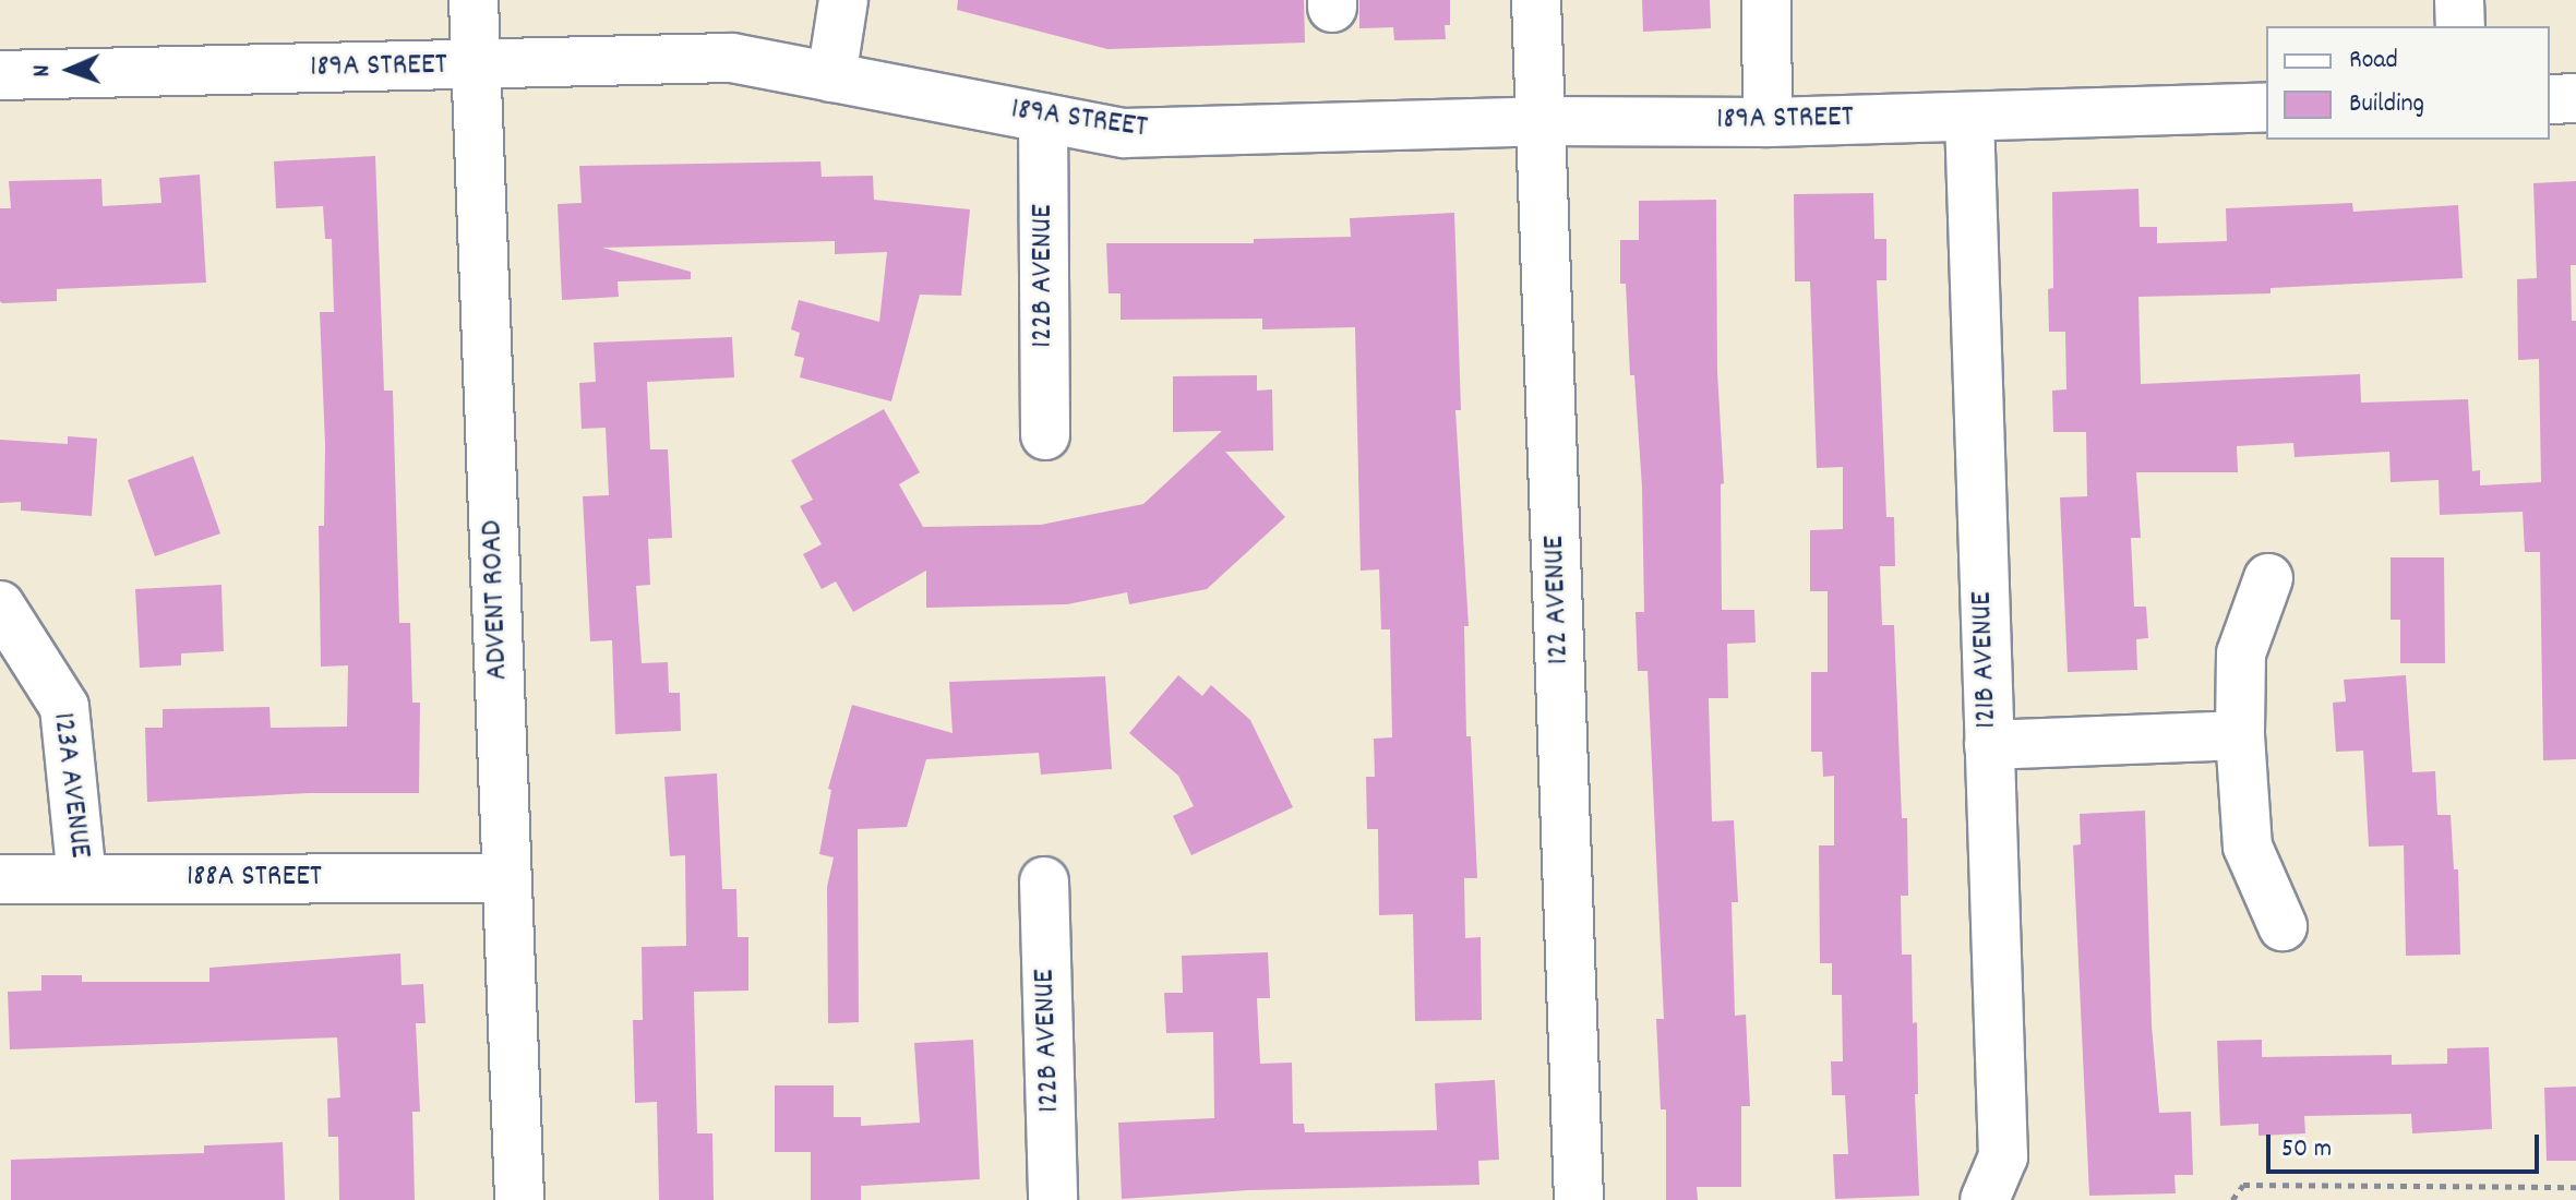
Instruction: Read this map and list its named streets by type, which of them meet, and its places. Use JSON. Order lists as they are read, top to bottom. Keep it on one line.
{"streets":{"street":["189A STREET","122B AVENUE","ADVENT ROAD","122 AVENUE","121B AVENUE","123A AVENUE","188A STREET"]},"crossings":[["189A STREET","122B AVENUE"],["189A STREET","ADVENT ROAD"],["189A STREET","122 AVENUE"],["189A STREET","121B AVENUE"],["ADVENT ROAD","188A STREET"],["123A AVENUE","188A STREET"]],"legend":["Road","Building"],"scale_bar":"50 m","north":"left"}
